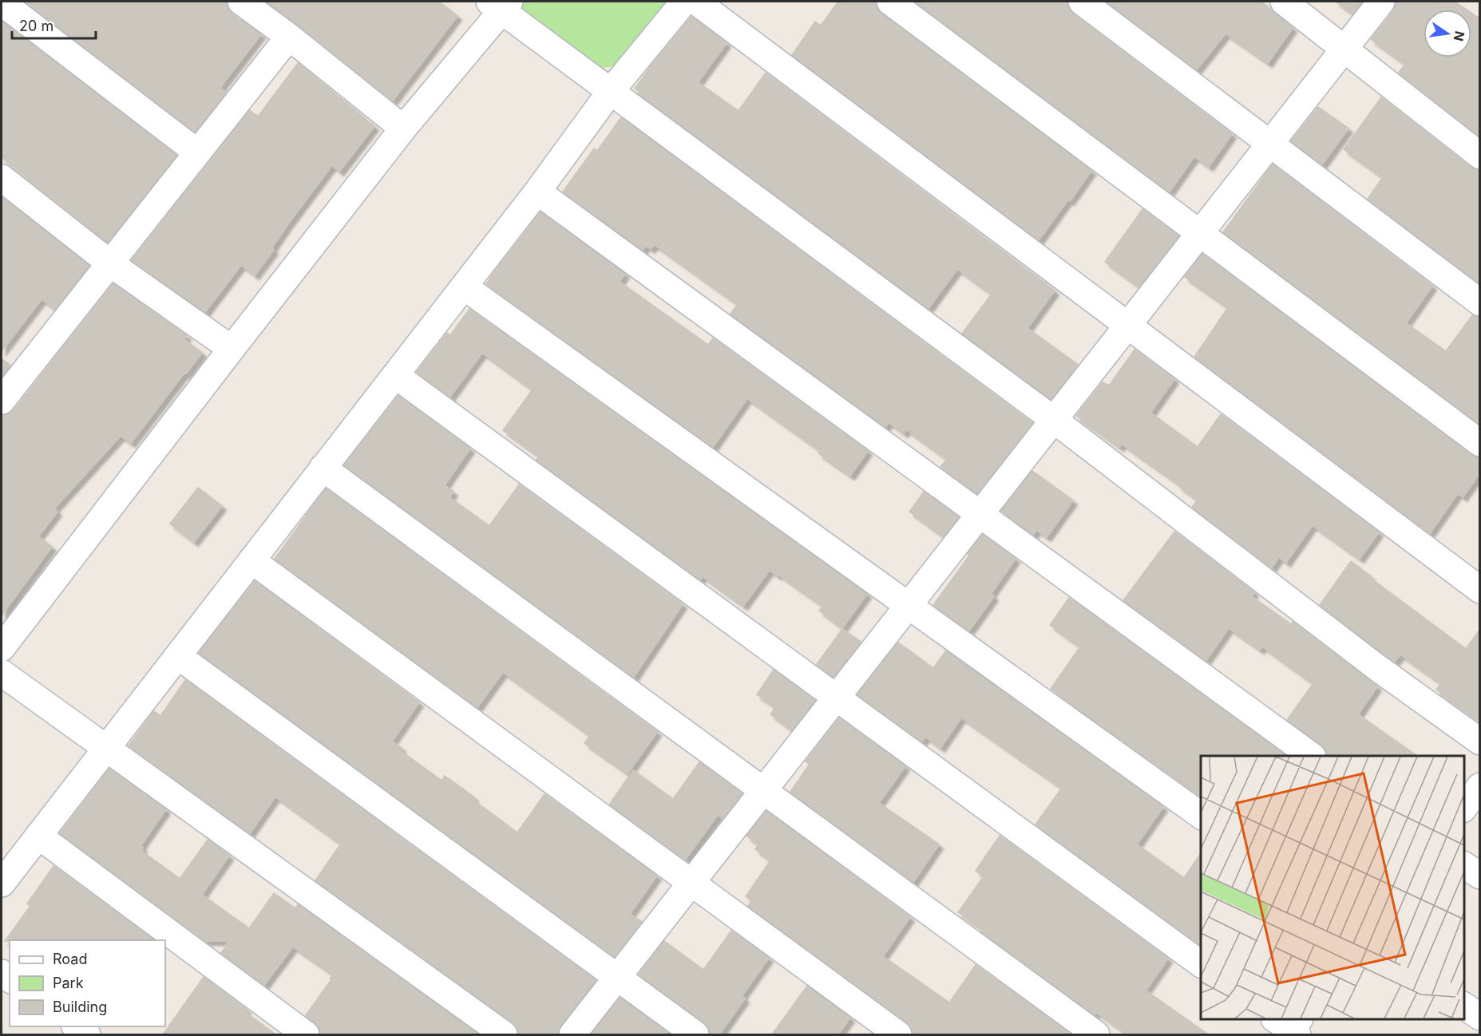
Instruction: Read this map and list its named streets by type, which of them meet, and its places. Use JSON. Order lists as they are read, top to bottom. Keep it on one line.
{"legend":["Road","Park","Building"],"scale_bar":"20 m","north":"right"}
